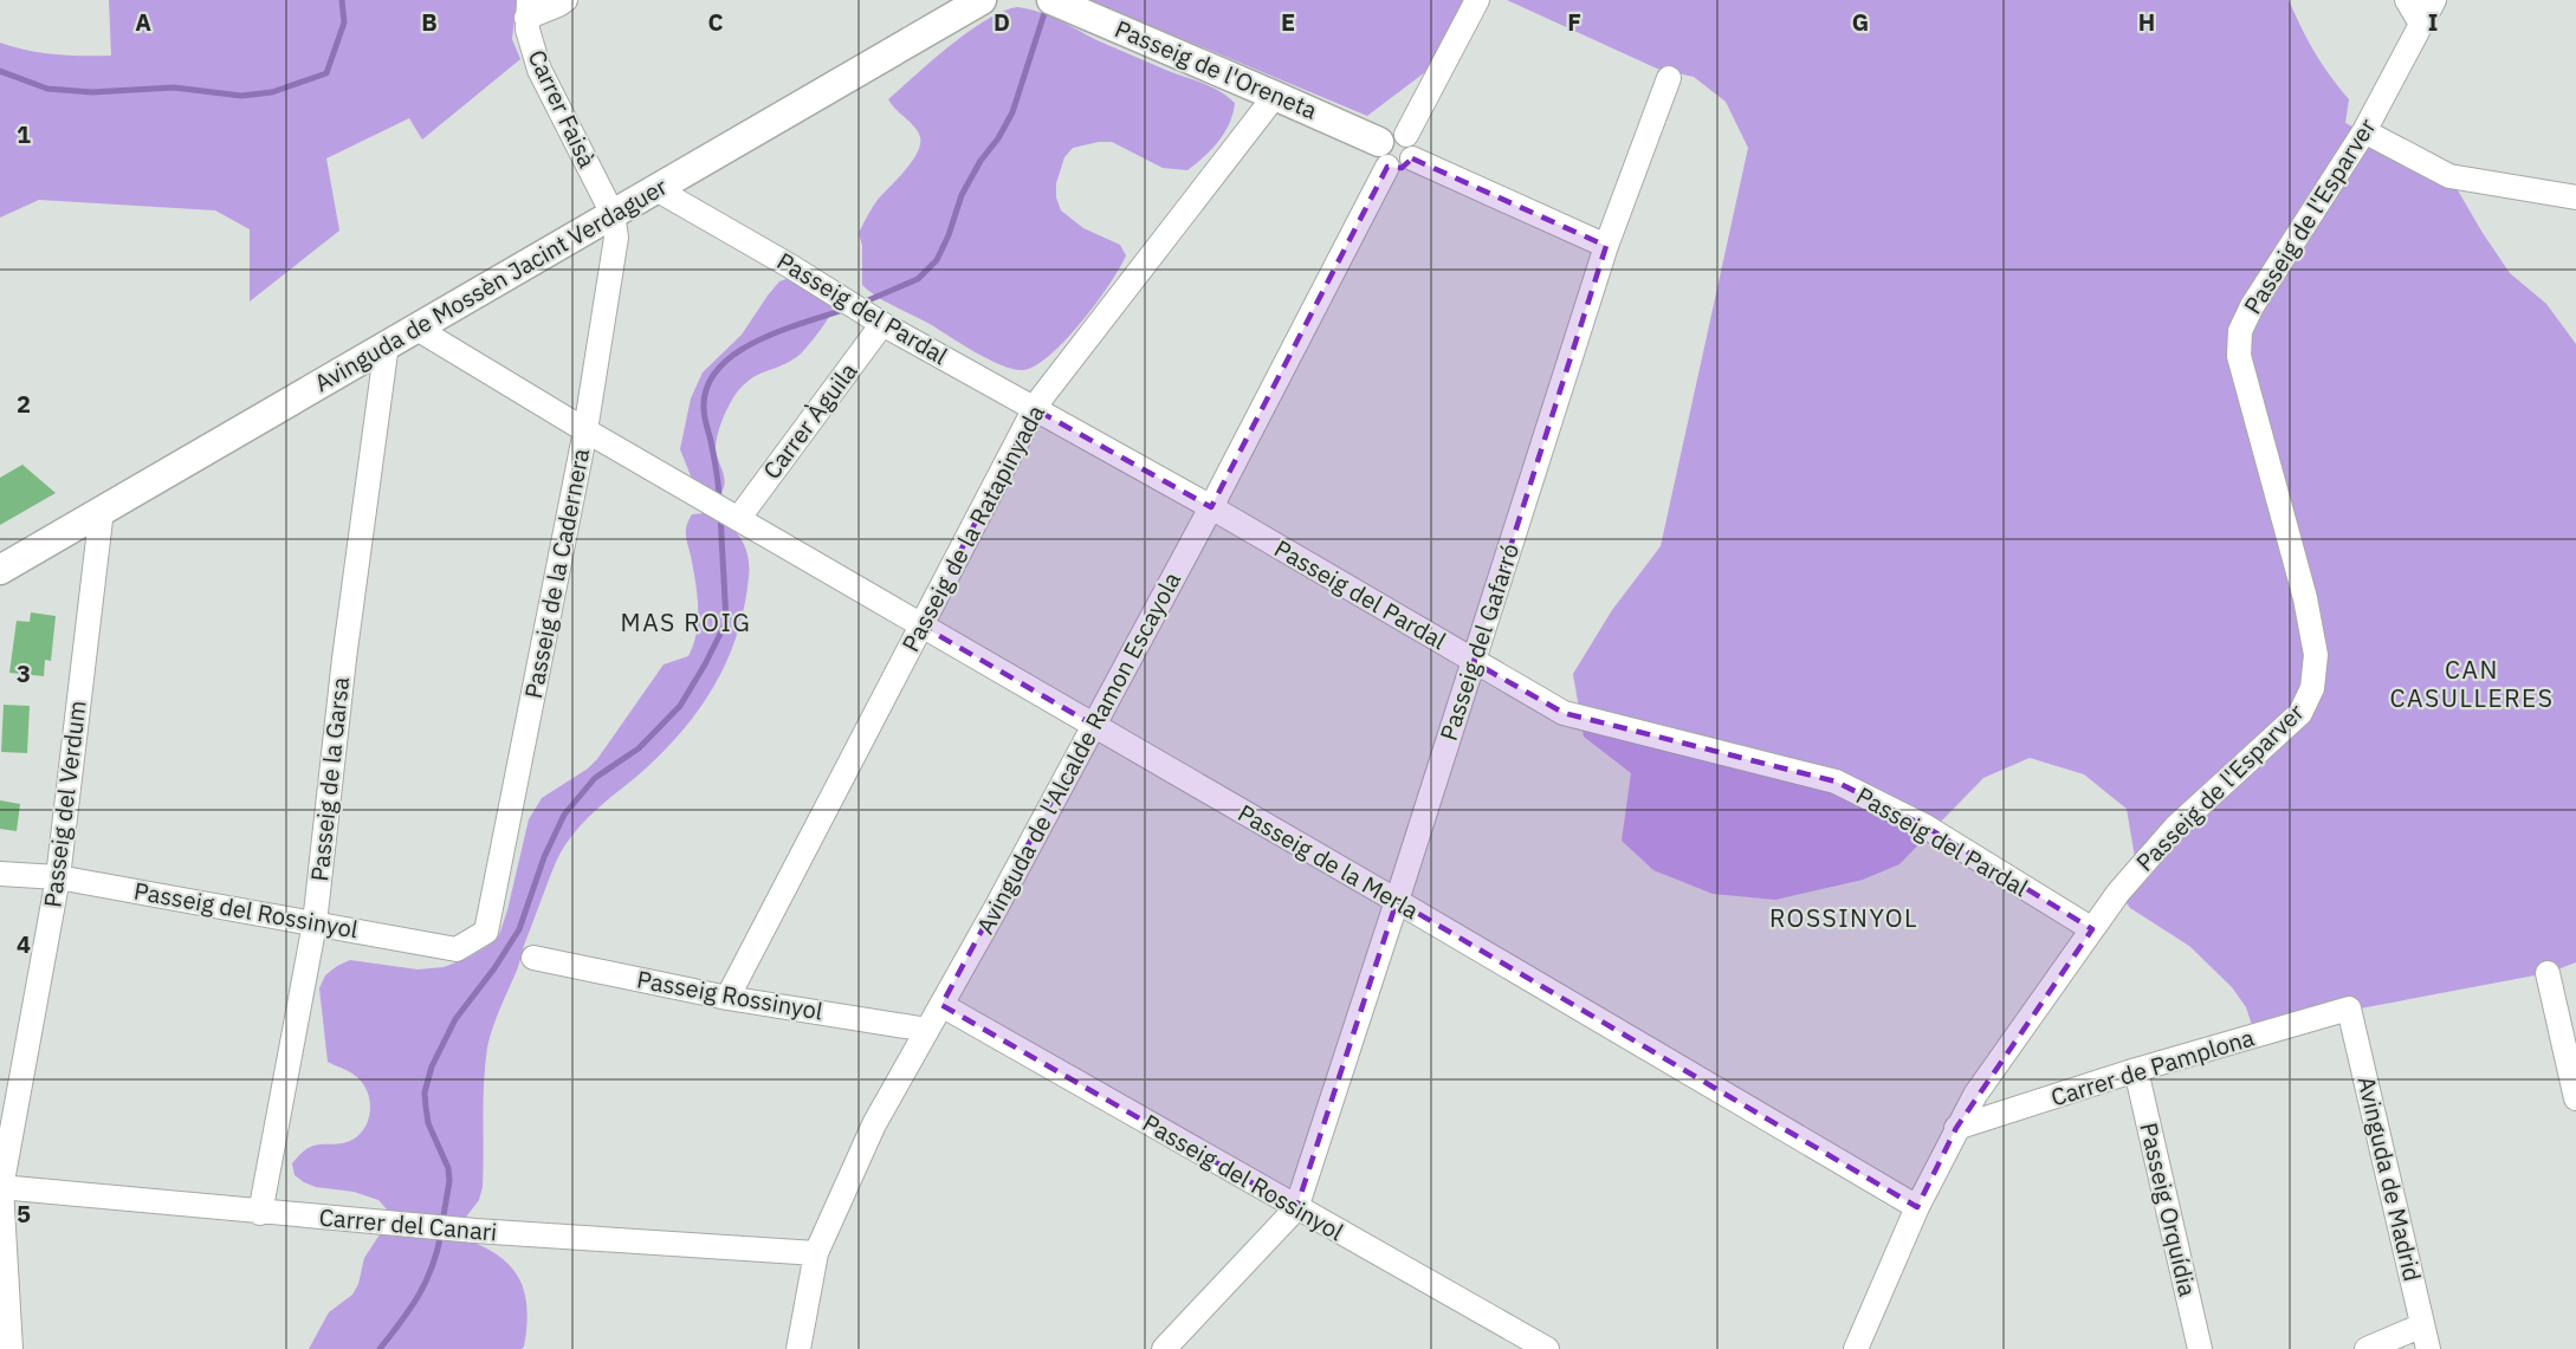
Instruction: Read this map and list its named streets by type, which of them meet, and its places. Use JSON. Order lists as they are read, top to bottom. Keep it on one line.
{"streets":{"street":["Passeig de l'Oreneta","Carrer Faisà","Passeig de l'Esparver","Avinguda de Mossèn Jacint Verdaguer","Passeig del Pardal","Carrer Àguila","Passeig de la Ratapinyada","Passeig de la Cadernera","Passeig del Gafarró","Avinguda de l'Alcalde Ramon Escayola","Passeig de la Garsa","Passeig del Verdum","Passeig de la Merla","Passeig del Rossinyol","Passeig Rossinyol","Carrer de Pamplona","Avinguda de Madrid","Passeig Orquídia","Carrer del Canari"]},"crossings":[["Passeig de l'Oreneta","Passeig de la Ratapinyada"],["Passeig de l'Oreneta","Avinguda de l'Alcalde Ramon Escayola"],["Carrer Faisà","Avinguda de Mossèn Jacint Verdaguer"],["Carrer Faisà","Passeig de la Cadernera"],["Passeig de l'Esparver","Passeig del Pardal"],["Passeig de l'Esparver","Passeig de la Merla"],["Passeig de l'Esparver","Carrer de Pamplona"],["Avinguda de Mossèn Jacint Verdaguer","Passeig del Pardal"],["Avinguda de Mossèn Jacint Verdaguer","Passeig de la Cadernera"],["Avinguda de Mossèn Jacint Verdaguer","Passeig de la Garsa"],["Avinguda de Mossèn Jacint Verdaguer","Passeig del Verdum"],["Avinguda de Mossèn Jacint Verdaguer","Passeig de la Merla"],["Passeig del Pardal","Carrer Àguila"],["Passeig del Pardal","Passeig de la Ratapinyada"],["Passeig del Pardal","Passeig del Gafarró"],["Passeig del Pardal","Avinguda de l'Alcalde Ramon Escayola"],["Carrer Àguila","Passeig de la Merla"],["Passeig de la Ratapinyada","Passeig de la Merla"],["Passeig de la Ratapinyada","Passeig Rossinyol"],["Passeig de la Cadernera","Passeig de la Merla"],["Passeig de la Cadernera","Passeig del Rossinyol"],["Passeig del Gafarró","Passeig de la Merla"],["Passeig del Gafarró","Passeig del Rossinyol"],["Avinguda de l'Alcalde Ramon Escayola","Passeig de la Merla"],["Avinguda de l'Alcalde Ramon Escayola","Passeig del Rossinyol"],["Avinguda de l'Alcalde Ramon Escayola","Passeig Rossinyol"],["Avinguda de l'Alcalde Ramon Escayola","Carrer del Canari"],["Passeig de la Garsa","Passeig del Rossinyol"],["Passeig de la Garsa","Carrer del Canari"],["Passeig del Verdum","Passeig del Rossinyol"],["Passeig del Verdum","Carrer del Canari"],["Carrer de Pamplona","Avinguda de Madrid"],["Carrer de Pamplona","Passeig Orquídia"]],"districts":["MAS ROIG","CAN CASULLERES","ROSSINYOL"],"grid":{"columns":["A","B","C","D","E","F","G","H","I"],"rows":["1","2","3","4","5"]}}
